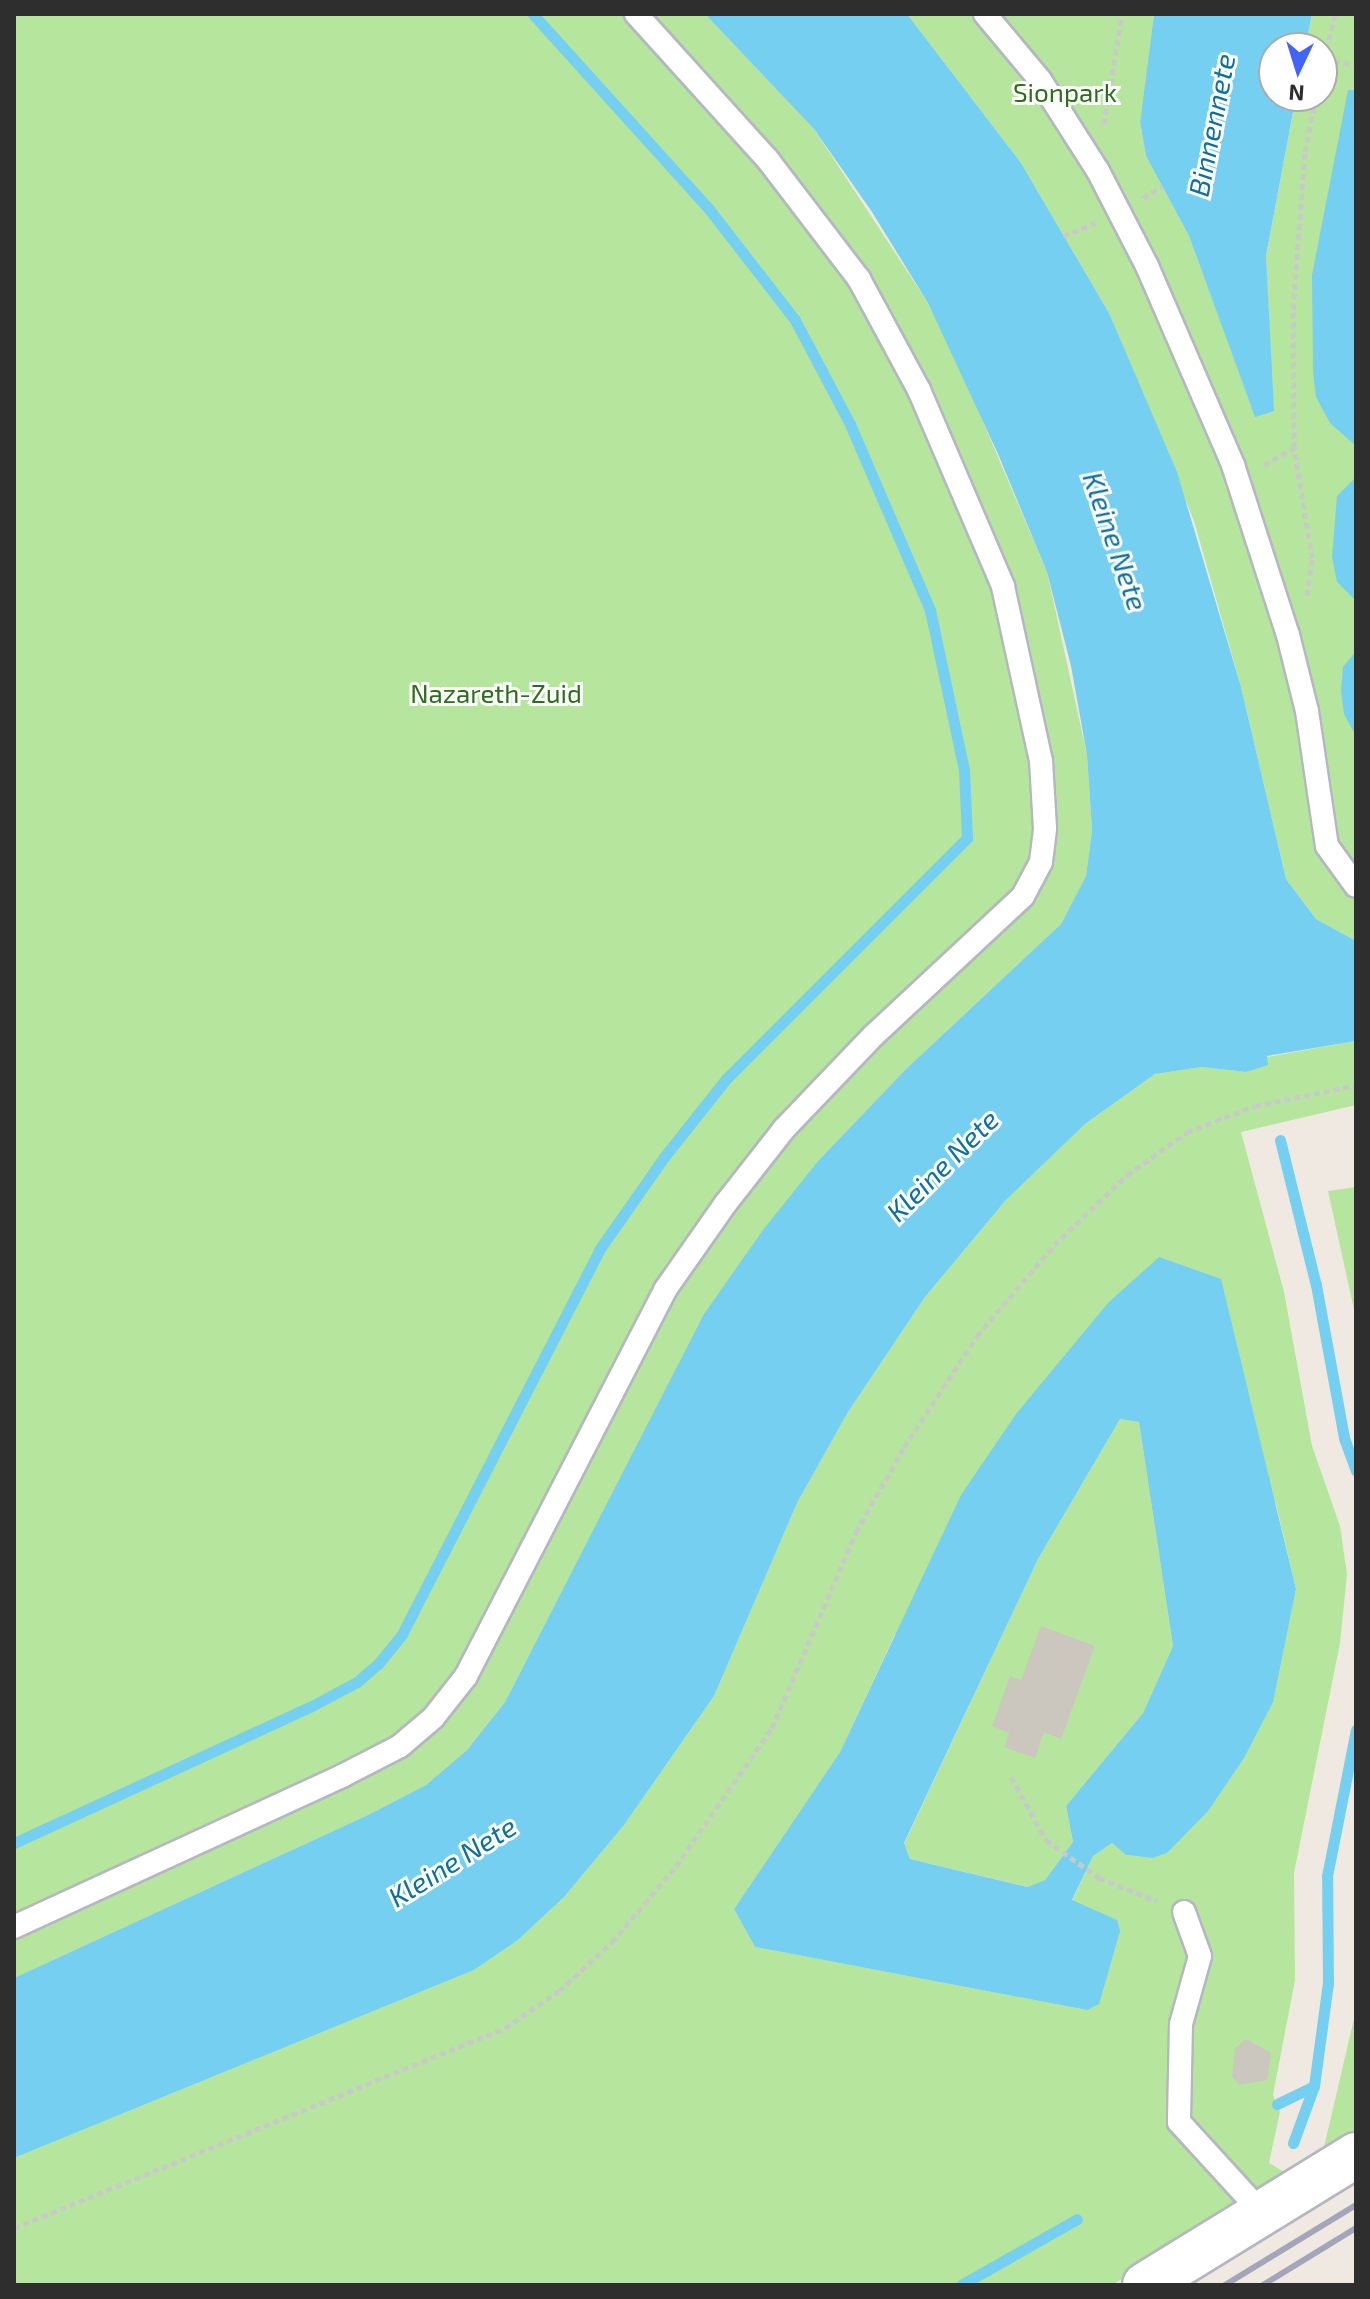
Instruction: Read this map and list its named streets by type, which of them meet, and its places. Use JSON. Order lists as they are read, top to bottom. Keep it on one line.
{"water":["Binnennete","Kleine Nete"],"parks":["Sionpark","Nazareth-Zuid"],"north":"bottom"}
